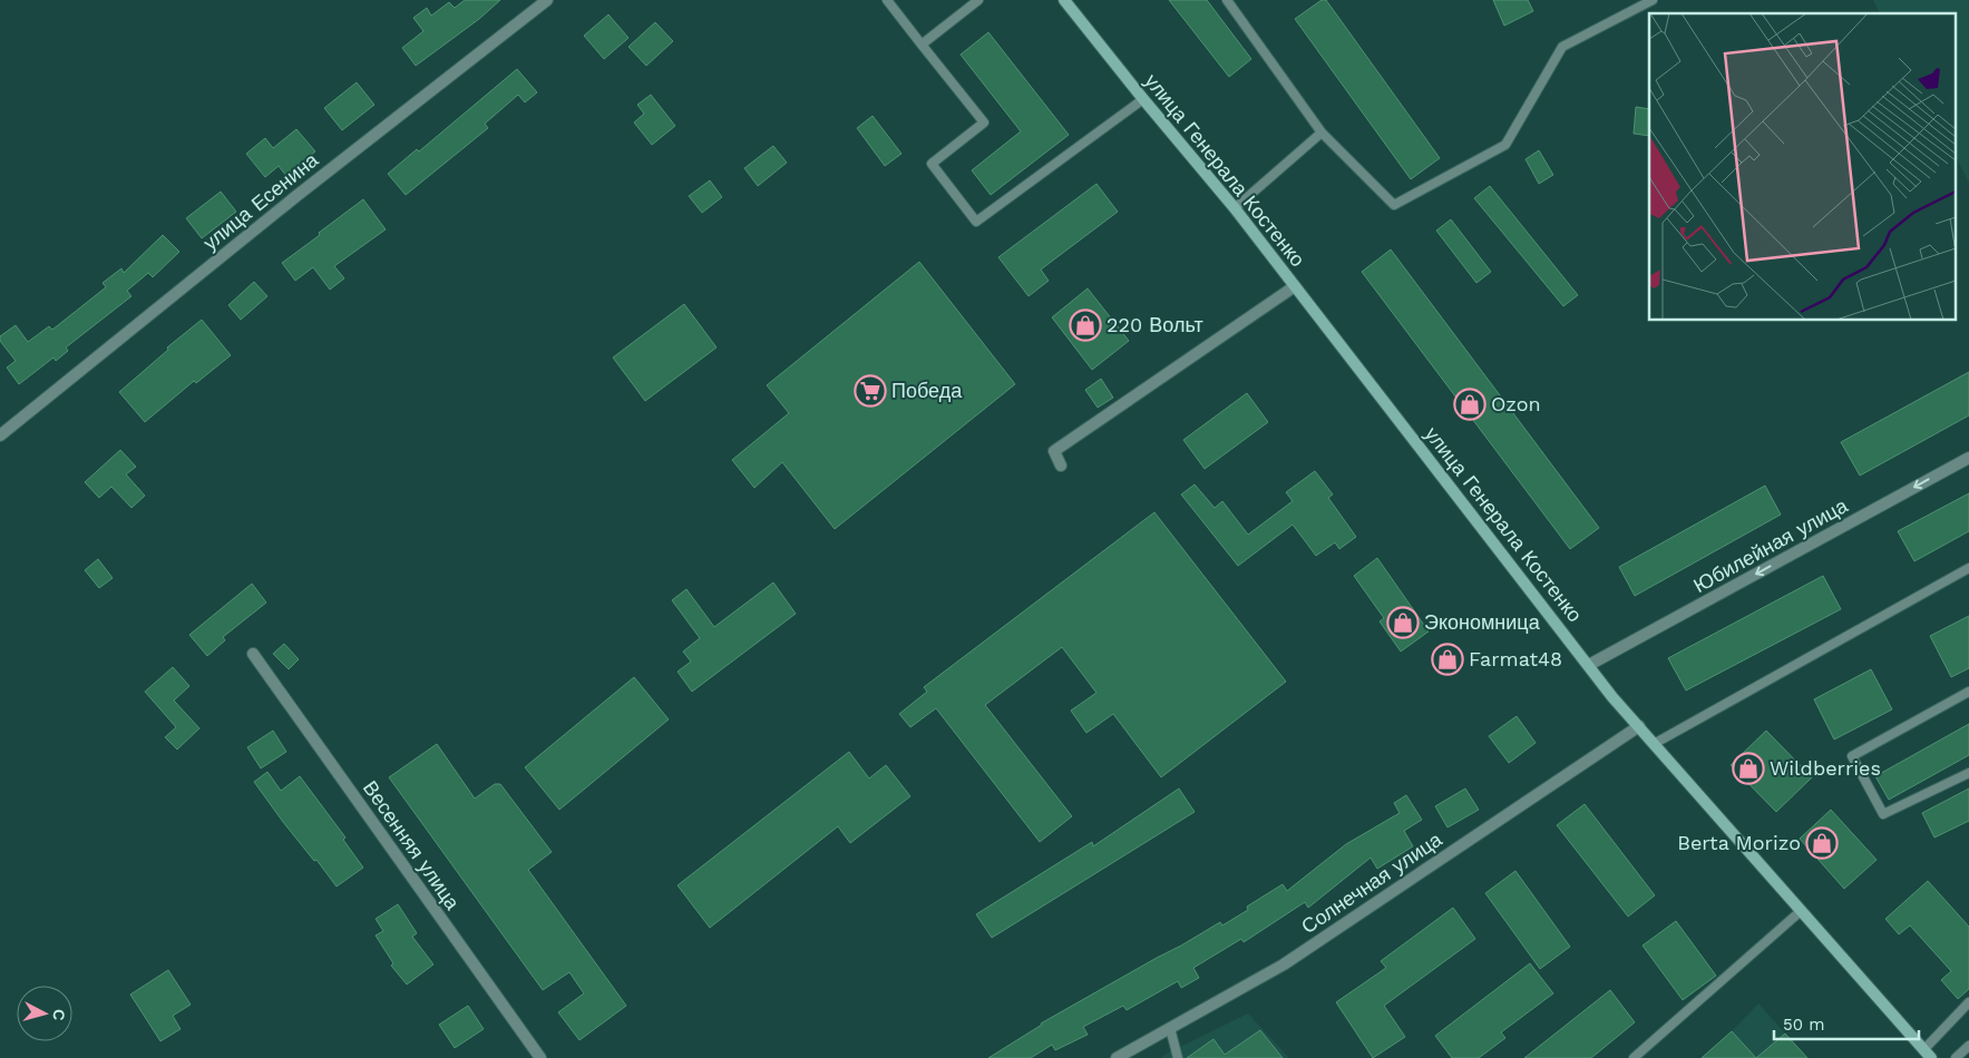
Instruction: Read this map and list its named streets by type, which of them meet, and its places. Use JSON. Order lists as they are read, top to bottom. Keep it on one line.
{"streets":{"main road":["улица Генерала Костенко"],"street":["улица Есенина","Юбилейная улица","Весенняя улица","Солнечная улица"]},"crossings":[["улица Генерала Костенко","Юбилейная улица"],["улица Генерала Костенко","Солнечная улица"]],"one_way":["Юбилейная улица"],"places":{"shop":["220 Вольт","Ozon","Экономница","Farmat48","Wildberries","Berta Morizo"],"supermarket":["Победа"]},"scale_bar":"50 m","north":"right"}
